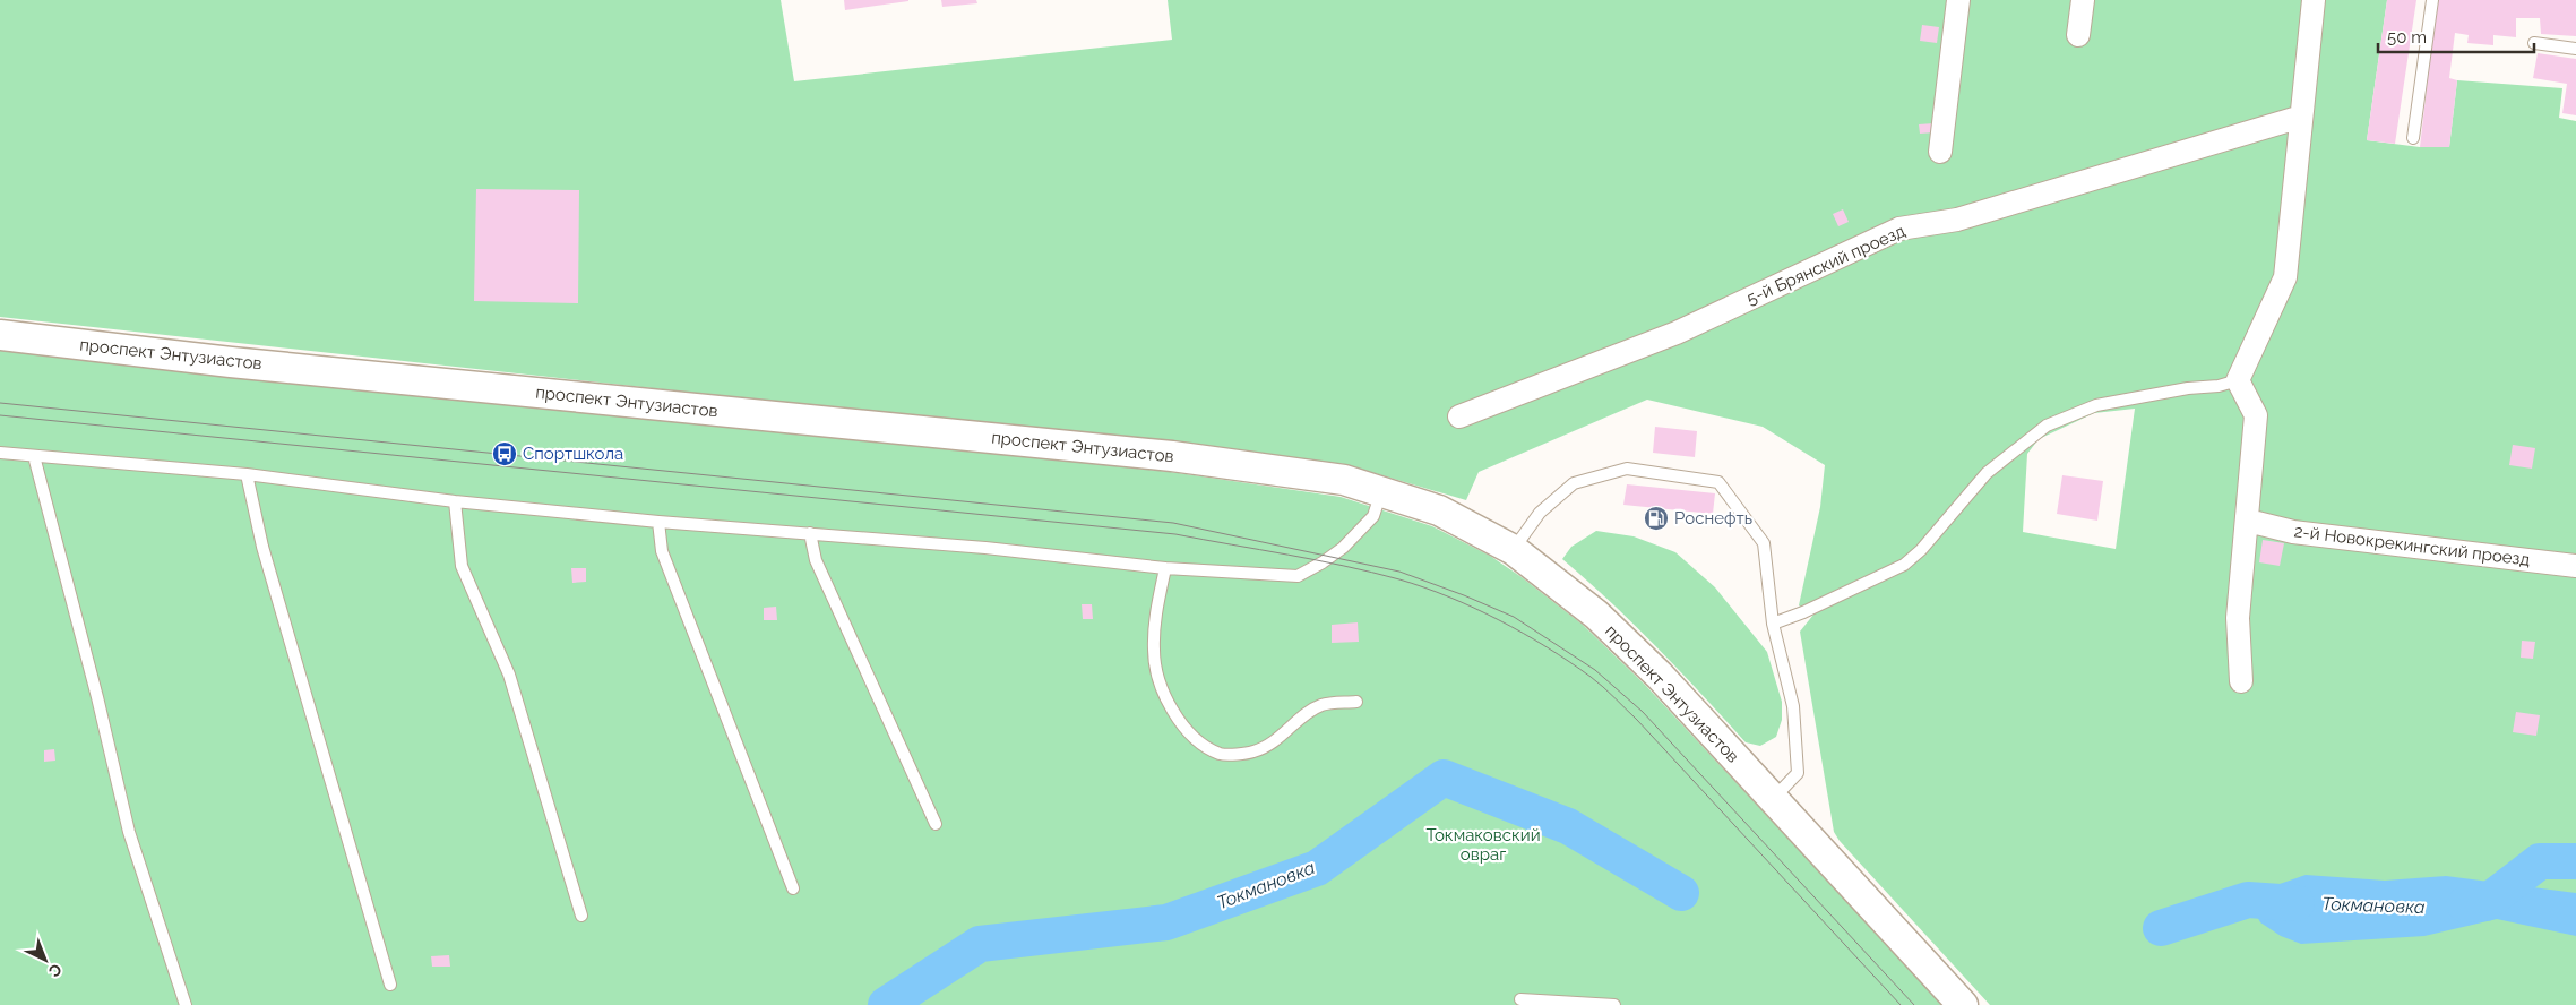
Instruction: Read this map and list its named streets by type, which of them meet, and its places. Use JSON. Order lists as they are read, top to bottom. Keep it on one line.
{"streets":{"street":["5-й Брянский проезд","проспект Энтузиастов","2-й Новокрекингский проезд"]},"water":["Токмановка"],"parks":["Токмаковский овраг"],"places":{"bus stop":["Спортшкола"],"fuel station":["Роснефть"]},"scale_bar":"50 m","north":"bottom right"}
